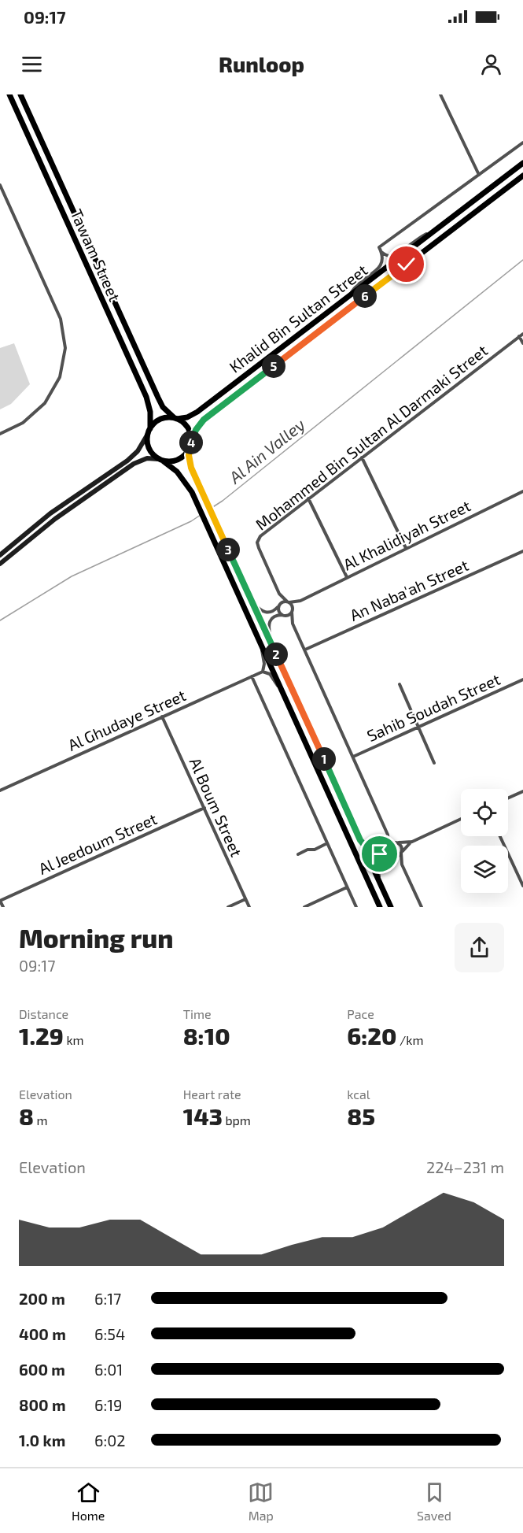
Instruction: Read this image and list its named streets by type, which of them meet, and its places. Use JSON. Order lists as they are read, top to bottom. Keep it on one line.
{"streets":{"main road":["Tawam Street","Khalid Bin Sultan Street"],"street":["Mohammed Bin Sultan Al Darmaki Street","Al Khalidiyah Street","An Naba'ah Street","Sahib Soudah Street","Al Ghudaye Street","Al Boum Street","Al Jeedoum Street"]},"crossings":[["Tawam Street","Khalid Bin Sultan Street"],["Mohammed Bin Sultan Al Darmaki Street","Al Khalidiyah Street"],["Al Ghudaye Street","Al Boum Street"],["Al Boum Street","Al Jeedoum Street"]],"water":["Al Ain Valley"],"page":{"status":"09:17","header":"Runloop","pins":["6","5","4","3","2","1"],"heading":["Morning run","09:17"],"stats":[["Distance","1.29 km"],["Time","8:10"],["Pace","6:20 /km"],["Elevation","8 m"],["Heart rate","143 bpm"],["kcal","85"]],"chart":["Elevation","224–231 m"],"list":[{"name":"200 m","note":"6:17"},{"name":"400 m","note":"6:54"},{"name":"600 m","note":"6:01"},{"name":"800 m","note":"6:19"},{"name":"1.0 km","note":"6:02"}],"tabs":["Home","Map","Saved"]}}
